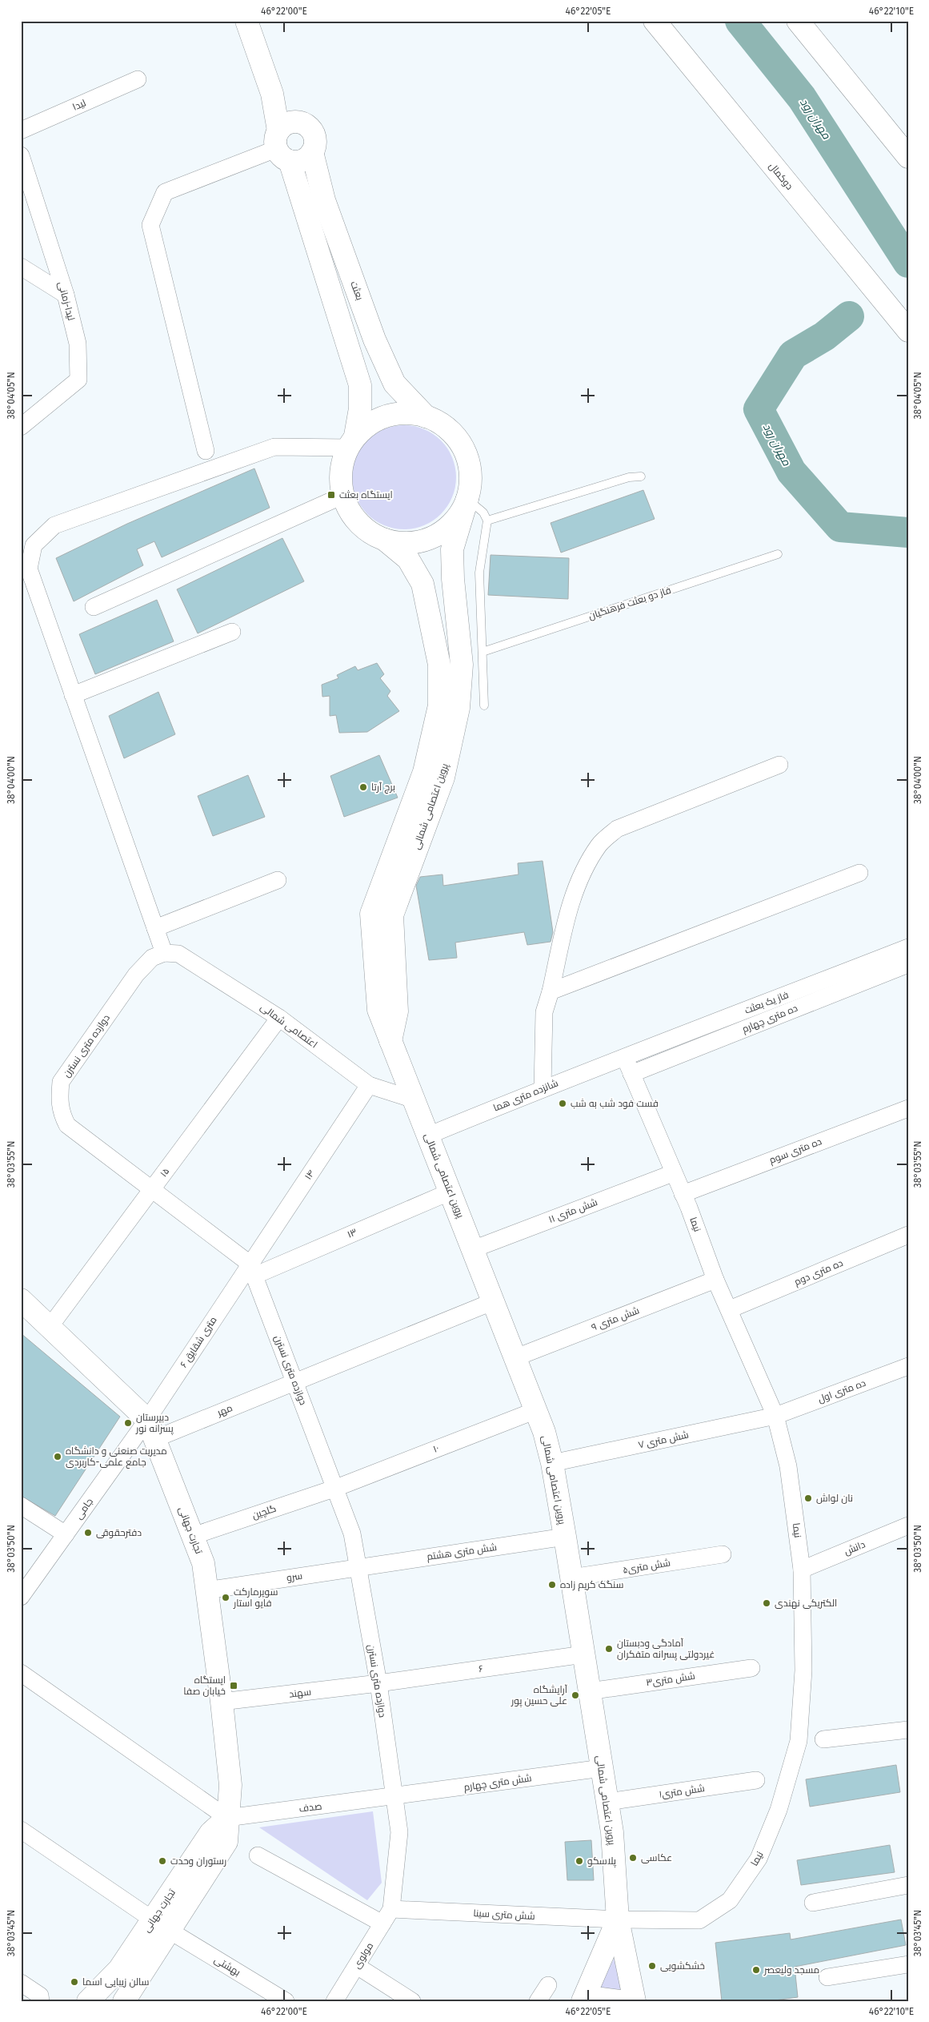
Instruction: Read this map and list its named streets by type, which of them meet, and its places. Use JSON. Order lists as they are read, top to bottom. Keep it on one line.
{"streets":{"main road":["دوکمال","بعثت","پروین اعتصامی شمالی","تجارت جهانی"],"street":["لیدا","لیدا-زمانی","فاز یک بعثت","ده متری چهارم","اعتصامی شمالی","دوازده متری نسترن","شانزده متری هما","ده متری سوم","۱۵","۱۴","۱۱ شش متری","نیما","۱۳","ده متری دوم","۹ شش متری","۶ متری شقایق","ده متری اول","مهر","۷ شش متری","۱۰","جامی","گلچین","دانش","شش متری هشتم","۵شش متری","سرو","۶","شش متری۳","سهند","شش متری چهارم","شش متری۱","صدف","شش متری سینا","مولوی","بهشتی"],"lane":["فاز دو بعثت فرهنگیان"]},"crossings":[["بعثت","پروین اعتصامی شمالی"],["پروین اعتصامی شمالی","اعتصامی شمالی"],["پروین اعتصامی شمالی","شانزده متری هما"],["پروین اعتصامی شمالی","۱۱ شش متری"],["پروین اعتصامی شمالی","نیما"],["پروین اعتصامی شمالی","۱۳"],["پروین اعتصامی شمالی","۹ شش متری"],["پروین اعتصامی شمالی","مهر"],["پروین اعتصامی شمالی","۷ شش متری"],["پروین اعتصامی شمالی","۱۰"],["پروین اعتصامی شمالی","شش متری هشتم"],["پروین اعتصامی شمالی","۵شش متری"],["پروین اعتصامی شمالی","۶"],["پروین اعتصامی شمالی","شش متری۳"],["پروین اعتصامی شمالی","شش متری چهارم"],["پروین اعتصامی شمالی","شش متری۱"],["پروین اعتصامی شمالی","شش متری سینا"],["فاز یک بعثت","شانزده متری هما"],["فاز یک بعثت","نیما"],["ده متری چهارم","نیما"],["اعتصامی شمالی","دوازده متری نسترن"],["اعتصامی شمالی","۱۵"],["اعتصامی شمالی","۱۴"],["دوازده متری نسترن","۱۵"],["دوازده متری نسترن","۱۴"],["دوازده متری نسترن","۱۳"],["دوازده متری نسترن","۶ متری شقایق"],["دوازده متری نسترن","مهر"],["دوازده متری نسترن","۱۰"],["دوازده متری نسترن","گلچین"],["دوازده متری نسترن","شش متری هشتم"],["دوازده متری نسترن","سرو"],["دوازده متری نسترن","۶"],["دوازده متری نسترن","سهند"],["دوازده متری نسترن","شش متری چهارم"],["دوازده متری نسترن","صدف"],["دوازده متری نسترن","شش متری سینا"],["دوازده متری نسترن","مولوی"],["شانزده متری هما","نیما"],["ده متری سوم","نیما"],["۱۵","تجارت جهانی"],["۱۴","۱۳"],["۱۴","۶ متری شقایق"],["۱۱ شش متری","نیما"],["نیما","ده متری دوم"],["نیما","۹ شش متری"],["نیما","ده متری اول"],["نیما","۷ شش متری"],["نیما","دانش"],["نیما","شش متری سینا"],["۱۳","۶ متری شقایق"],["۶ متری شقایق","مهر"],["۶ متری شقایق","جامی"],["۶ متری شقایق","تجارت جهانی"],["ده متری اول","۷ شش متری"],["مهر","جامی"],["مهر","تجارت جهانی"],["۱۰","گلچین"],["جامی","تجارت جهانی"],["گلچین","تجارت جهانی"],["تجارت جهانی","سرو"],["تجارت جهانی","سهند"],["تجارت جهانی","صدف"],["تجارت جهانی","بهشتی"],["شش متری هشتم","سرو"],["۶","سهند"],["شش متری چهارم","صدف"],["شش متری سینا","مولوی"]],"water":["مهران رود"],"places":{"transit":["ایستگاه بعثت","ایستگاه خیابان صفا"],"other":["برج آرتا","فست فود شب به شب","دبیرستان پسرانه نور","مدیریت صنعنی و دانشگاه جامع علمی-کاربردی","نان لواش","دفترحقوقی","سنگک کریم زاده","سوپرمارکت فایو استار","الکتریکی نهندی","آمادگی ودبستان غیردولتی پسرانه متفکران","آرایشگاه علی حسین پور","عکاسی","رستوران وحدت","پلاسکو","خشکشویی","مسجد ولیعصر","سالن زیبایی اسما"]},"coordinates":["46°22'00\"E","46°22'05\"E","46°22'10\"E","38°04'05\"N","38°04'00\"N","38°03'55\"N","38°03'50\"N","38°03'45\"N"]}
